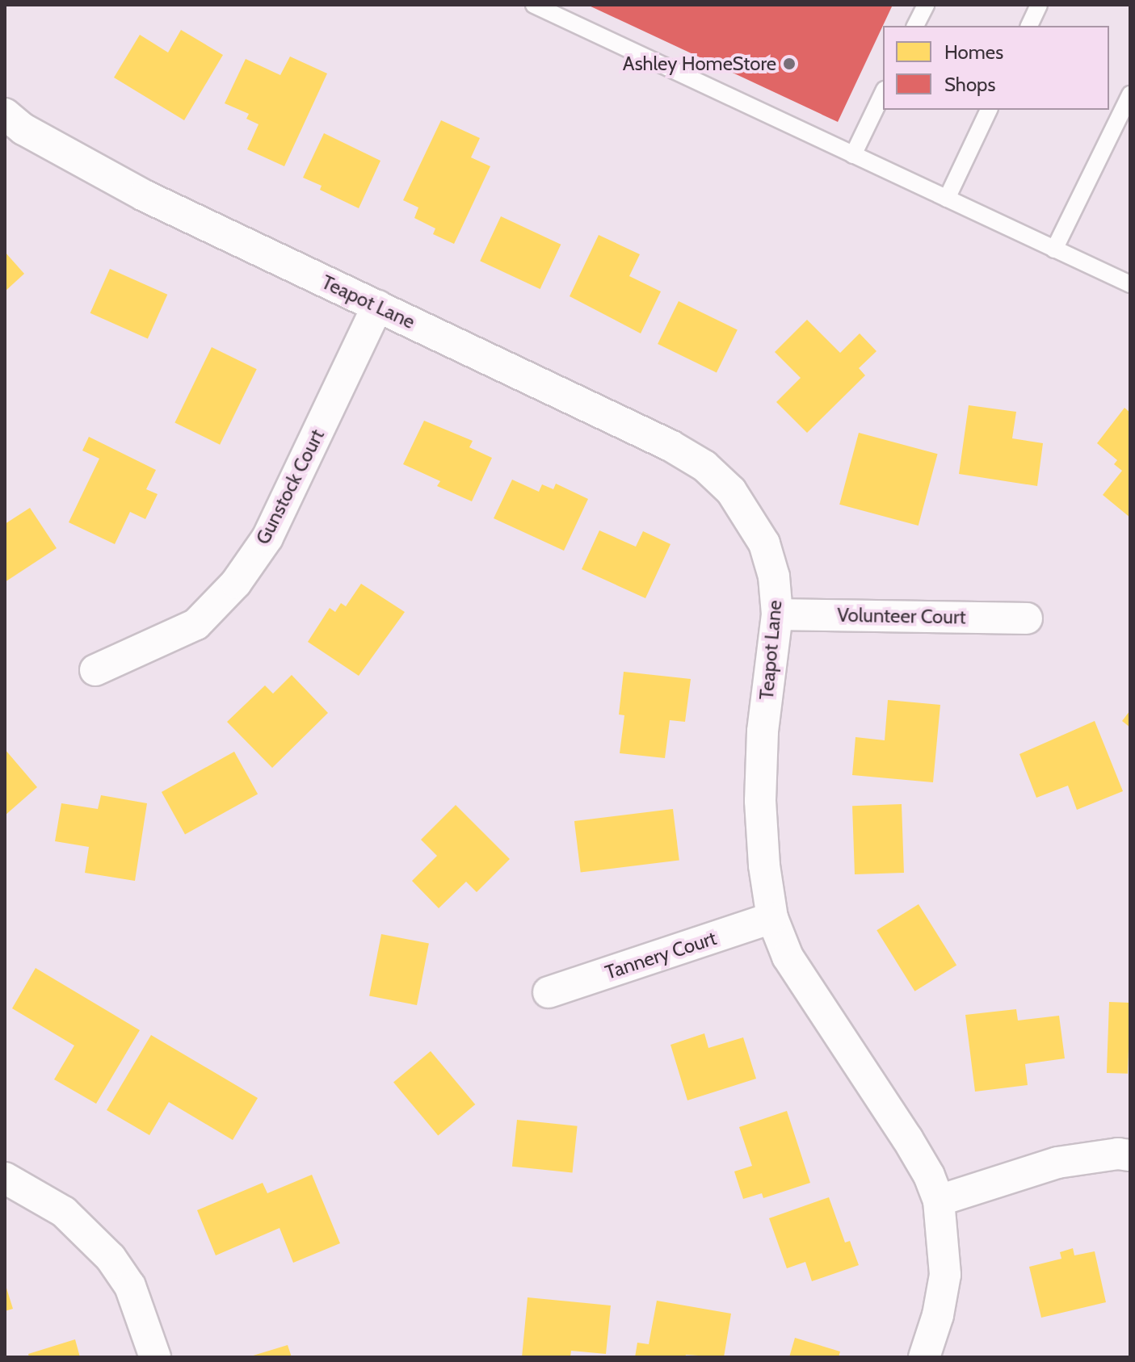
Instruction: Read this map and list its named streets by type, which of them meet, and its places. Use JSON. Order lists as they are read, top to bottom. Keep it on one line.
{"streets":{"street":["Teapot Lane","Gunstock Court","Volunteer Court","Tannery Court"]},"crossings":[["Teapot Lane","Gunstock Court"],["Teapot Lane","Volunteer Court"],["Teapot Lane","Tannery Court"]],"places":["Ashley HomeStore"],"legend":["Homes","Shops"]}
